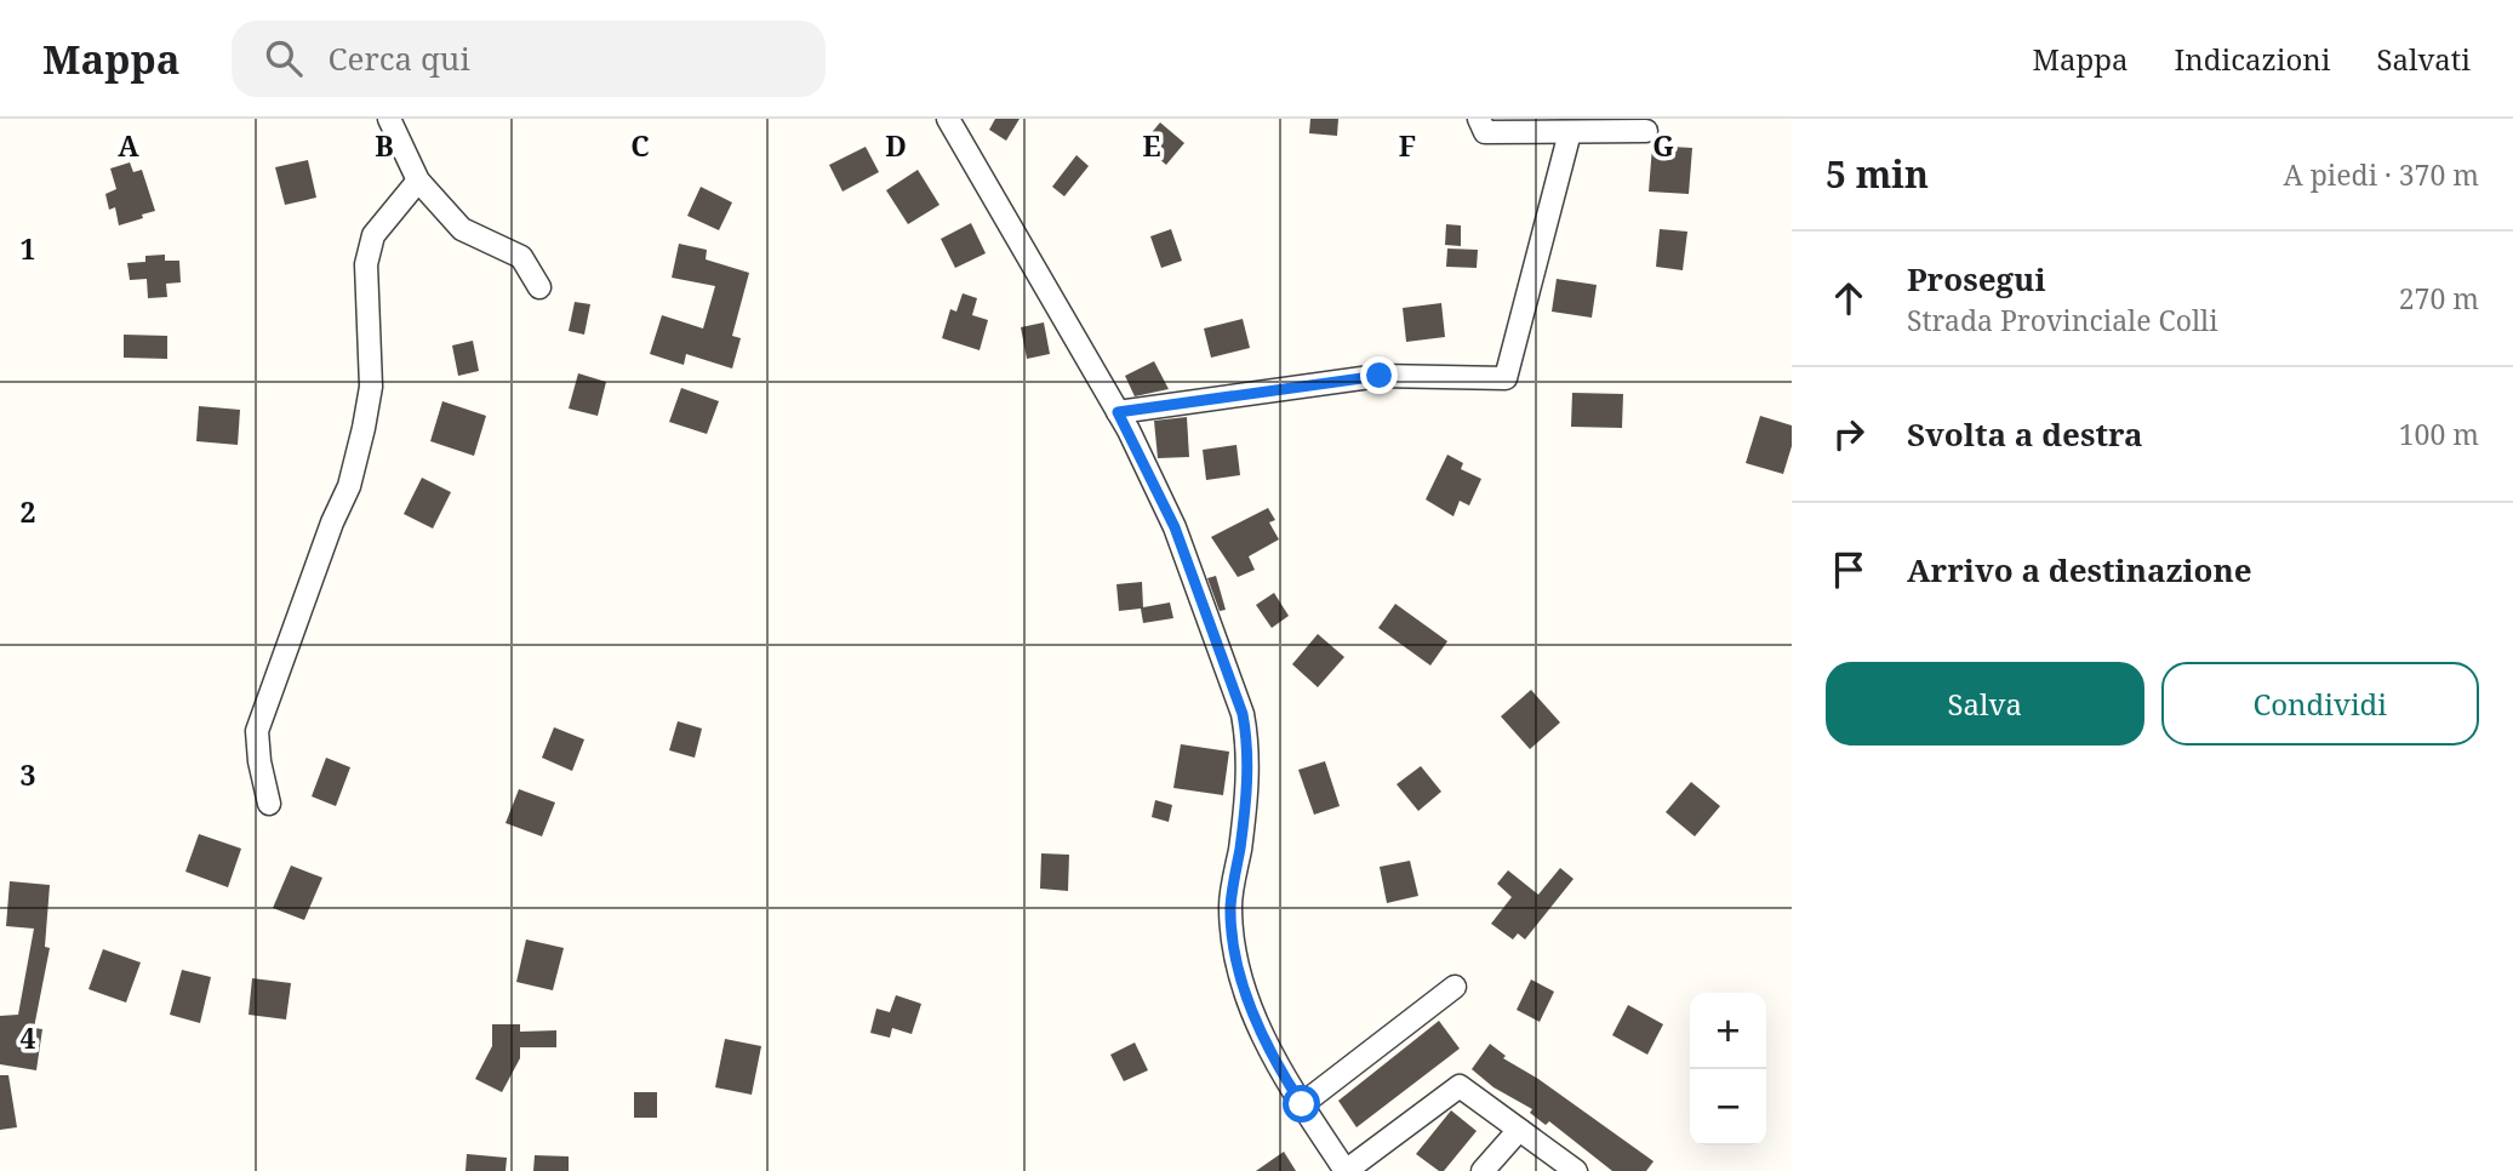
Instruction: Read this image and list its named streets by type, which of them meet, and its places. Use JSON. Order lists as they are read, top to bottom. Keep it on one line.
{"page":{"header":"Mappa","search":"Cerca qui","nav":["Mappa","Indicazioni","Salvati"],"heading":["5 min","A piedi · 370 m"],"list":[["Prosegui","Strada Provinciale Colli","270 m"],["Svolta a destra","100 m"],"Arrivo a destinazione"],"buttons":["Salva","Condividi"],"map_buttons":["+","−"]},"grid":{"columns":["A","B","C","D","E","F","G"],"rows":["1","2","3","4"]}}
